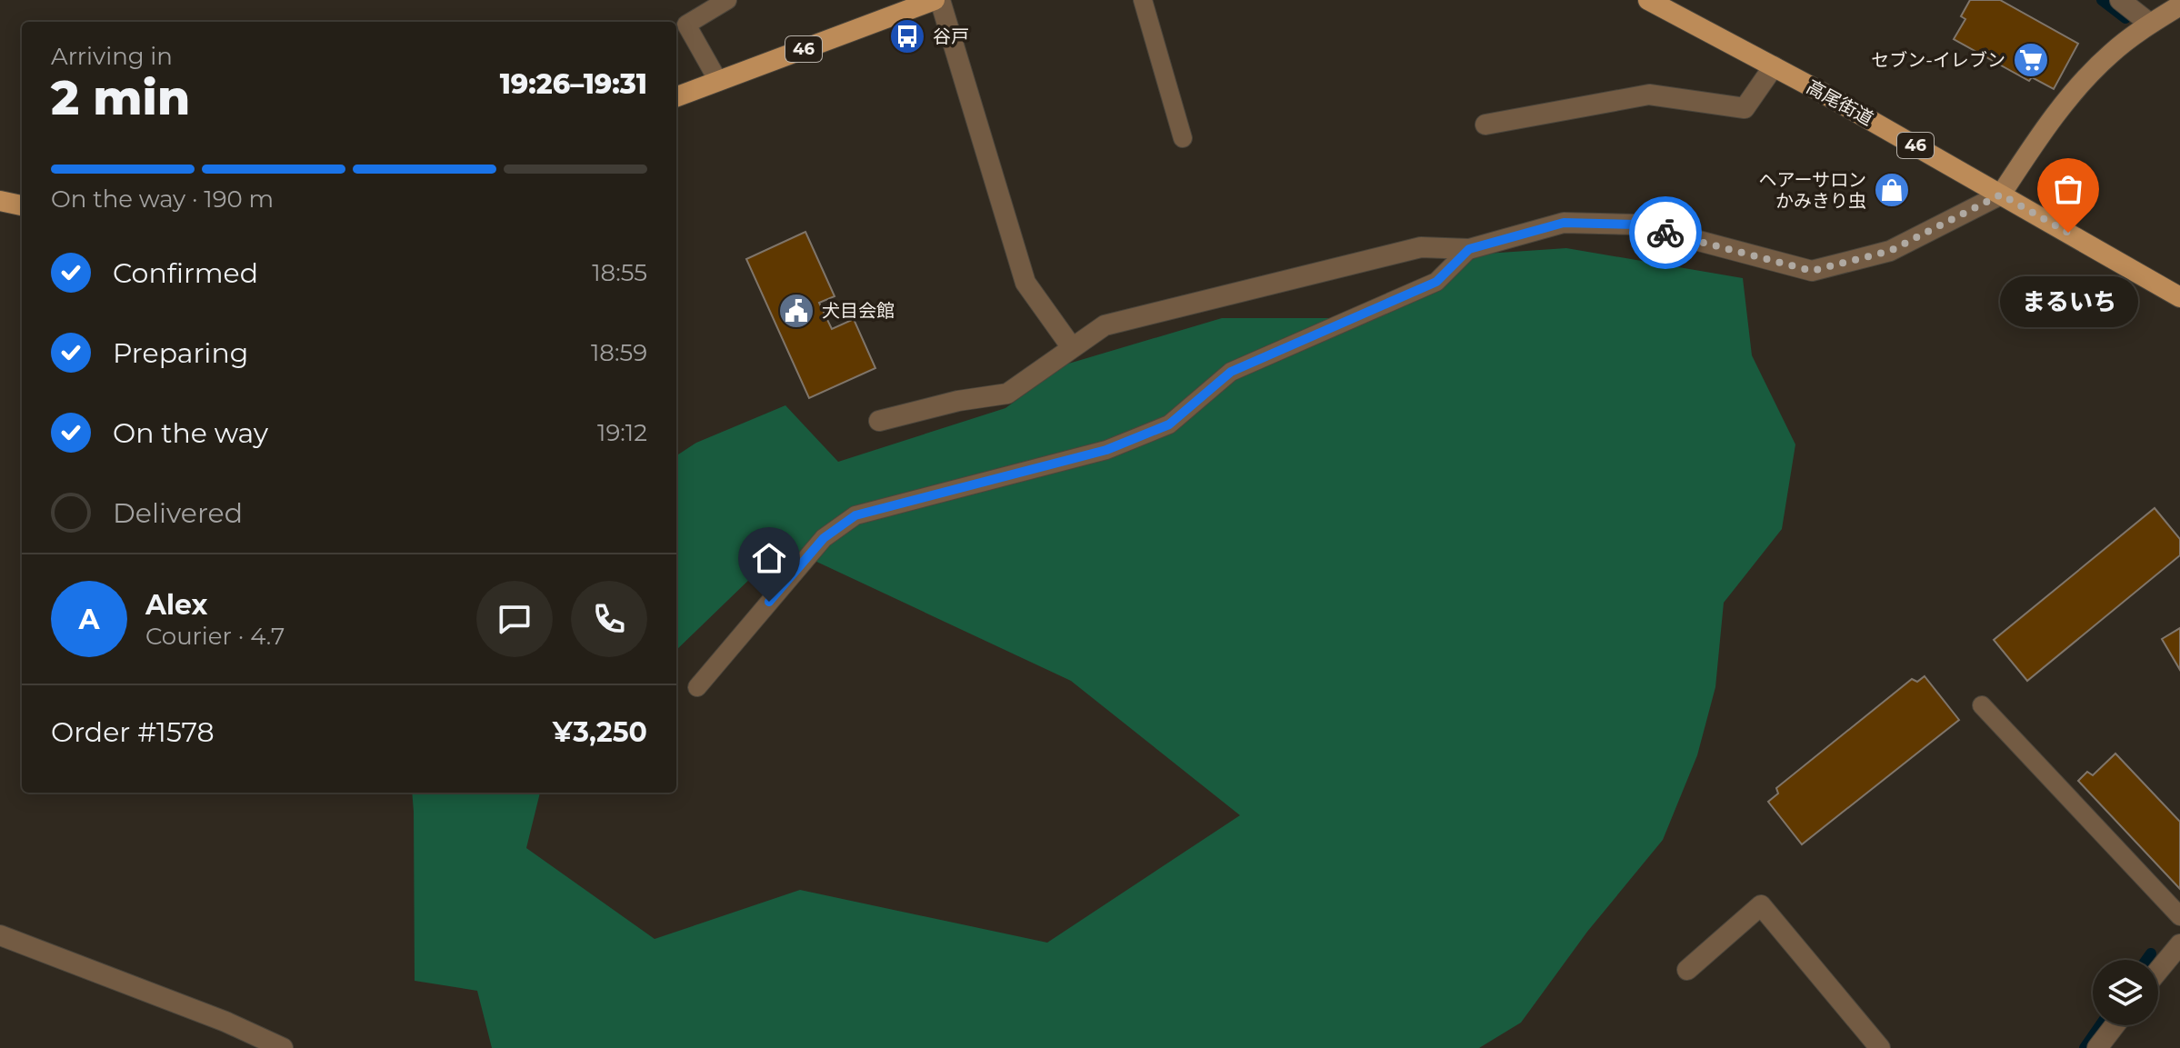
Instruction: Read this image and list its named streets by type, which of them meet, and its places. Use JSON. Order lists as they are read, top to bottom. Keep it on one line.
{"streets":{"main road":["46","高尾街道"]},"places":{"bus stop":["谷戸"],"supermarket":["セブン-イレブン"],"shop":["ヘアーサロン かみきり虫"],"other":["まるいち"],"public building":["犬目会館"]},"page":{"heading":["2 min","Arriving in","19:26–19:31"],"panel":["Alex","Courier · 4.7","Order #1578","¥3,250"],"bar":"On the way · 190 m","list":[["Confirmed","18:55"],["Preparing","18:59"],["On the way","19:12"],"Delivered"],"bubble":"まるいち","round":"A"}}
